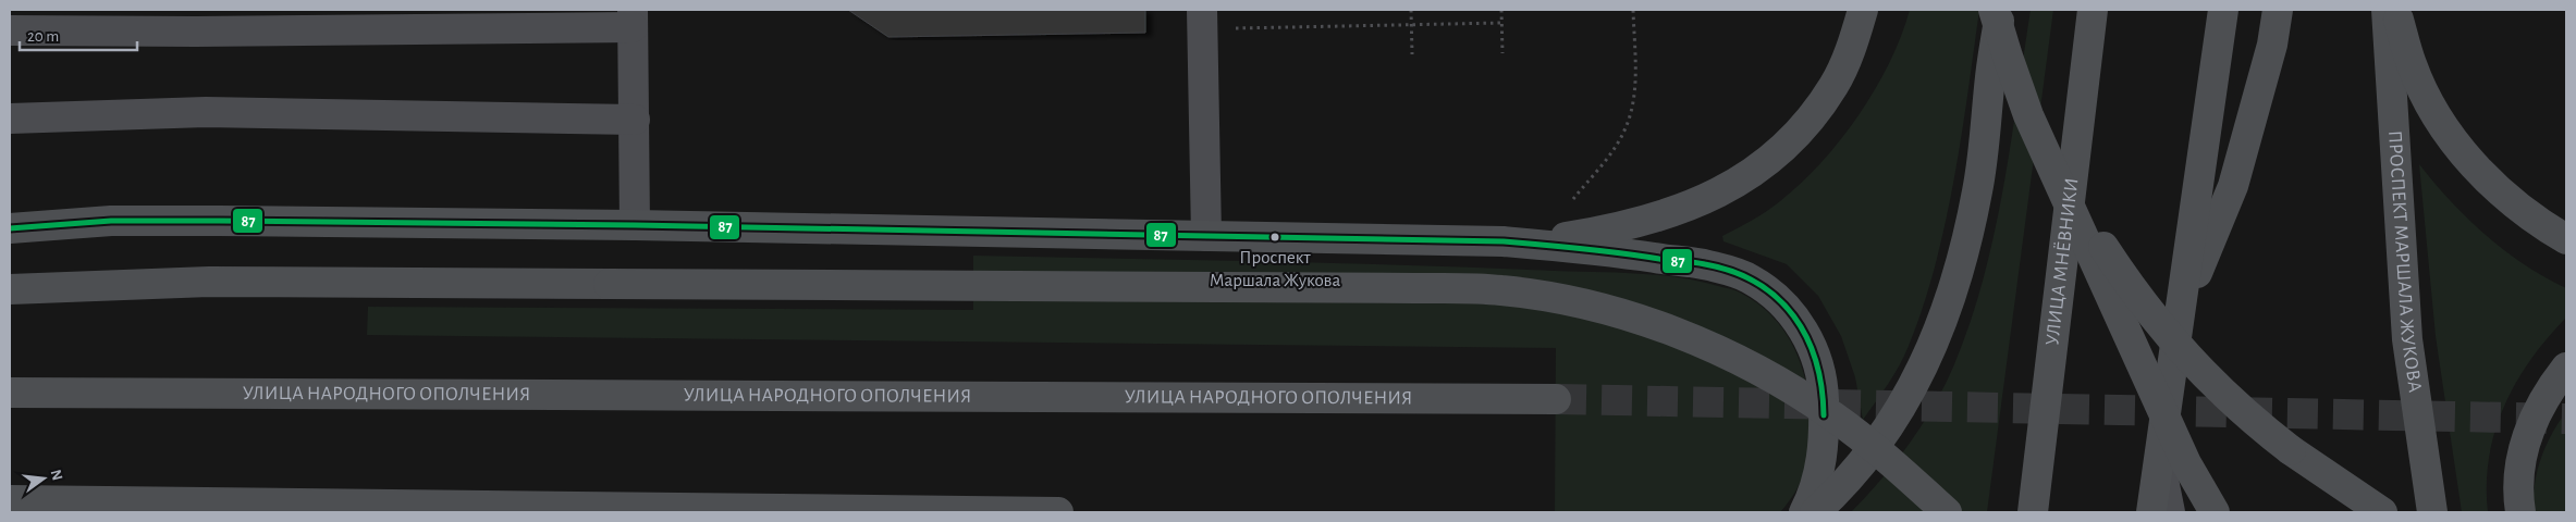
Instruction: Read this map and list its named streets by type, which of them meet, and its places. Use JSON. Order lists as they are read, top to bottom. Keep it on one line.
{"streets":{"main road":["УЛИЦА МНЁВНИКИ","ПРОСПЕКТ МАРШАЛА ЖУКОВА","УЛИЦА НАРОДНОГО ОПОЛЧЕНИЯ"]},"places":["Проспект Маршала Жукова"],"lines":["transit line 87"],"scale_bar":"20 m","north":"right"}
